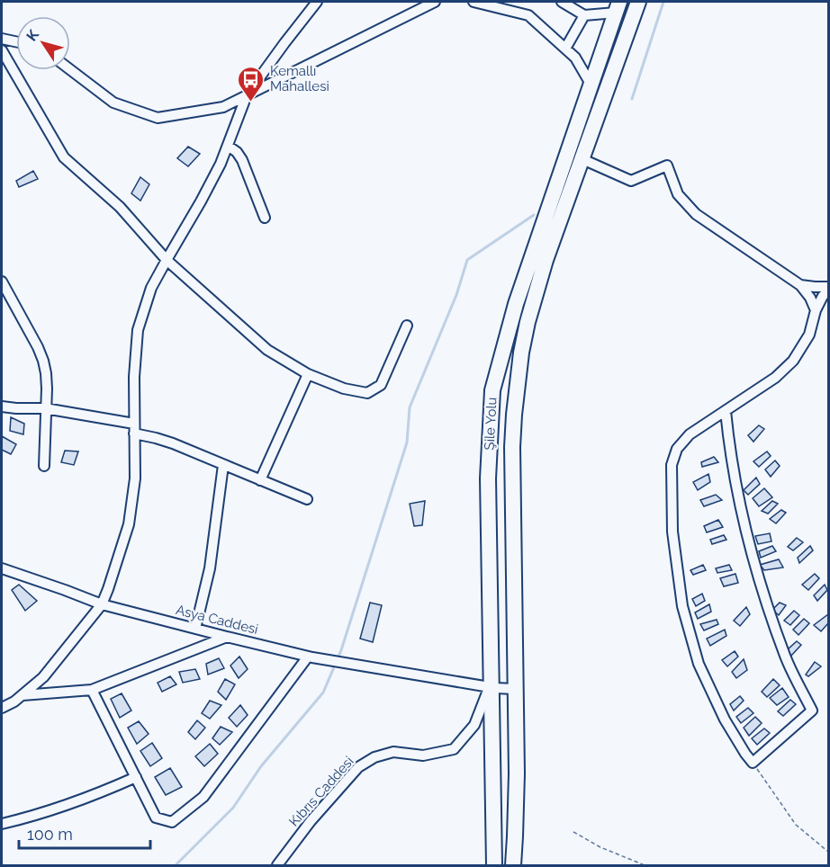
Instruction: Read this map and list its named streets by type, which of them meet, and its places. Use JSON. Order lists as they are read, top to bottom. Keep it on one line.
{"streets":{"highway":["Şile Yolu"],"street":["Asya Caddesi","Kıbrıs Caddesi"]},"crossings":[["Şile Yolu","Asya Caddesi"],["Şile Yolu","Kıbrıs Caddesi"],["Asya Caddesi","Kıbrıs Caddesi"]],"places":{"bus stop":["Kemallı Mahallesi"]},"scale_bar":"100 m","north":"top left"}
